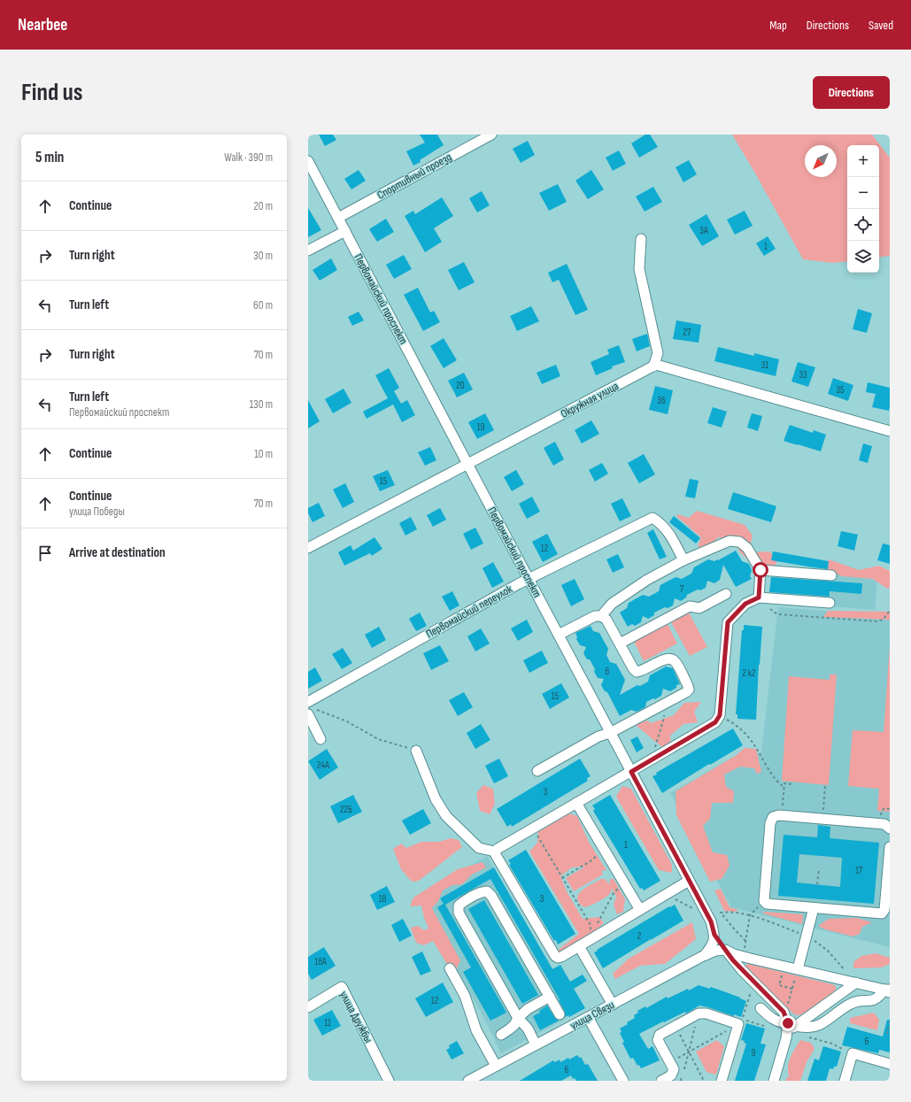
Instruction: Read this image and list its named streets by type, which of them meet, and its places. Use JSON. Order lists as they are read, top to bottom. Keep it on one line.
{"streets":{"street":["Спортивный проезд","Первомайский проспект","Окружная улица","Первомайский переулок","улица Связи","улица Дружбы"]},"crossings":[["Спортивный проезд","Первомайский проспект"],["Первомайский проспект","Окружная улица"],["Первомайский проспект","Первомайский переулок"],["Первомайский проспект","улица Связи"]],"house_numbers":["3А","1","27","31","33","20","35","36","19","15","12","7","6","2 к2","15","24А","3","22Б","1","17","18","3","2","18А","12","11","6","9","6"],"north":"bottom left","page":{"header":"Nearbee","nav":["Map","Directions","Saved"],"buttons":"Directions","title":"Find us","heading":["5 min","Walk · 390 m"],"map_buttons":["+","−"],"list":[["Continue","20 m"],["Turn right","30 m"],["Turn left","60 m"],["Turn right","70 m"],["Turn left","Первомайский проспект","130 m"],["Continue","10 m"],["Continue","улица Победы","70 m"],"Arrive at destination"]}}
